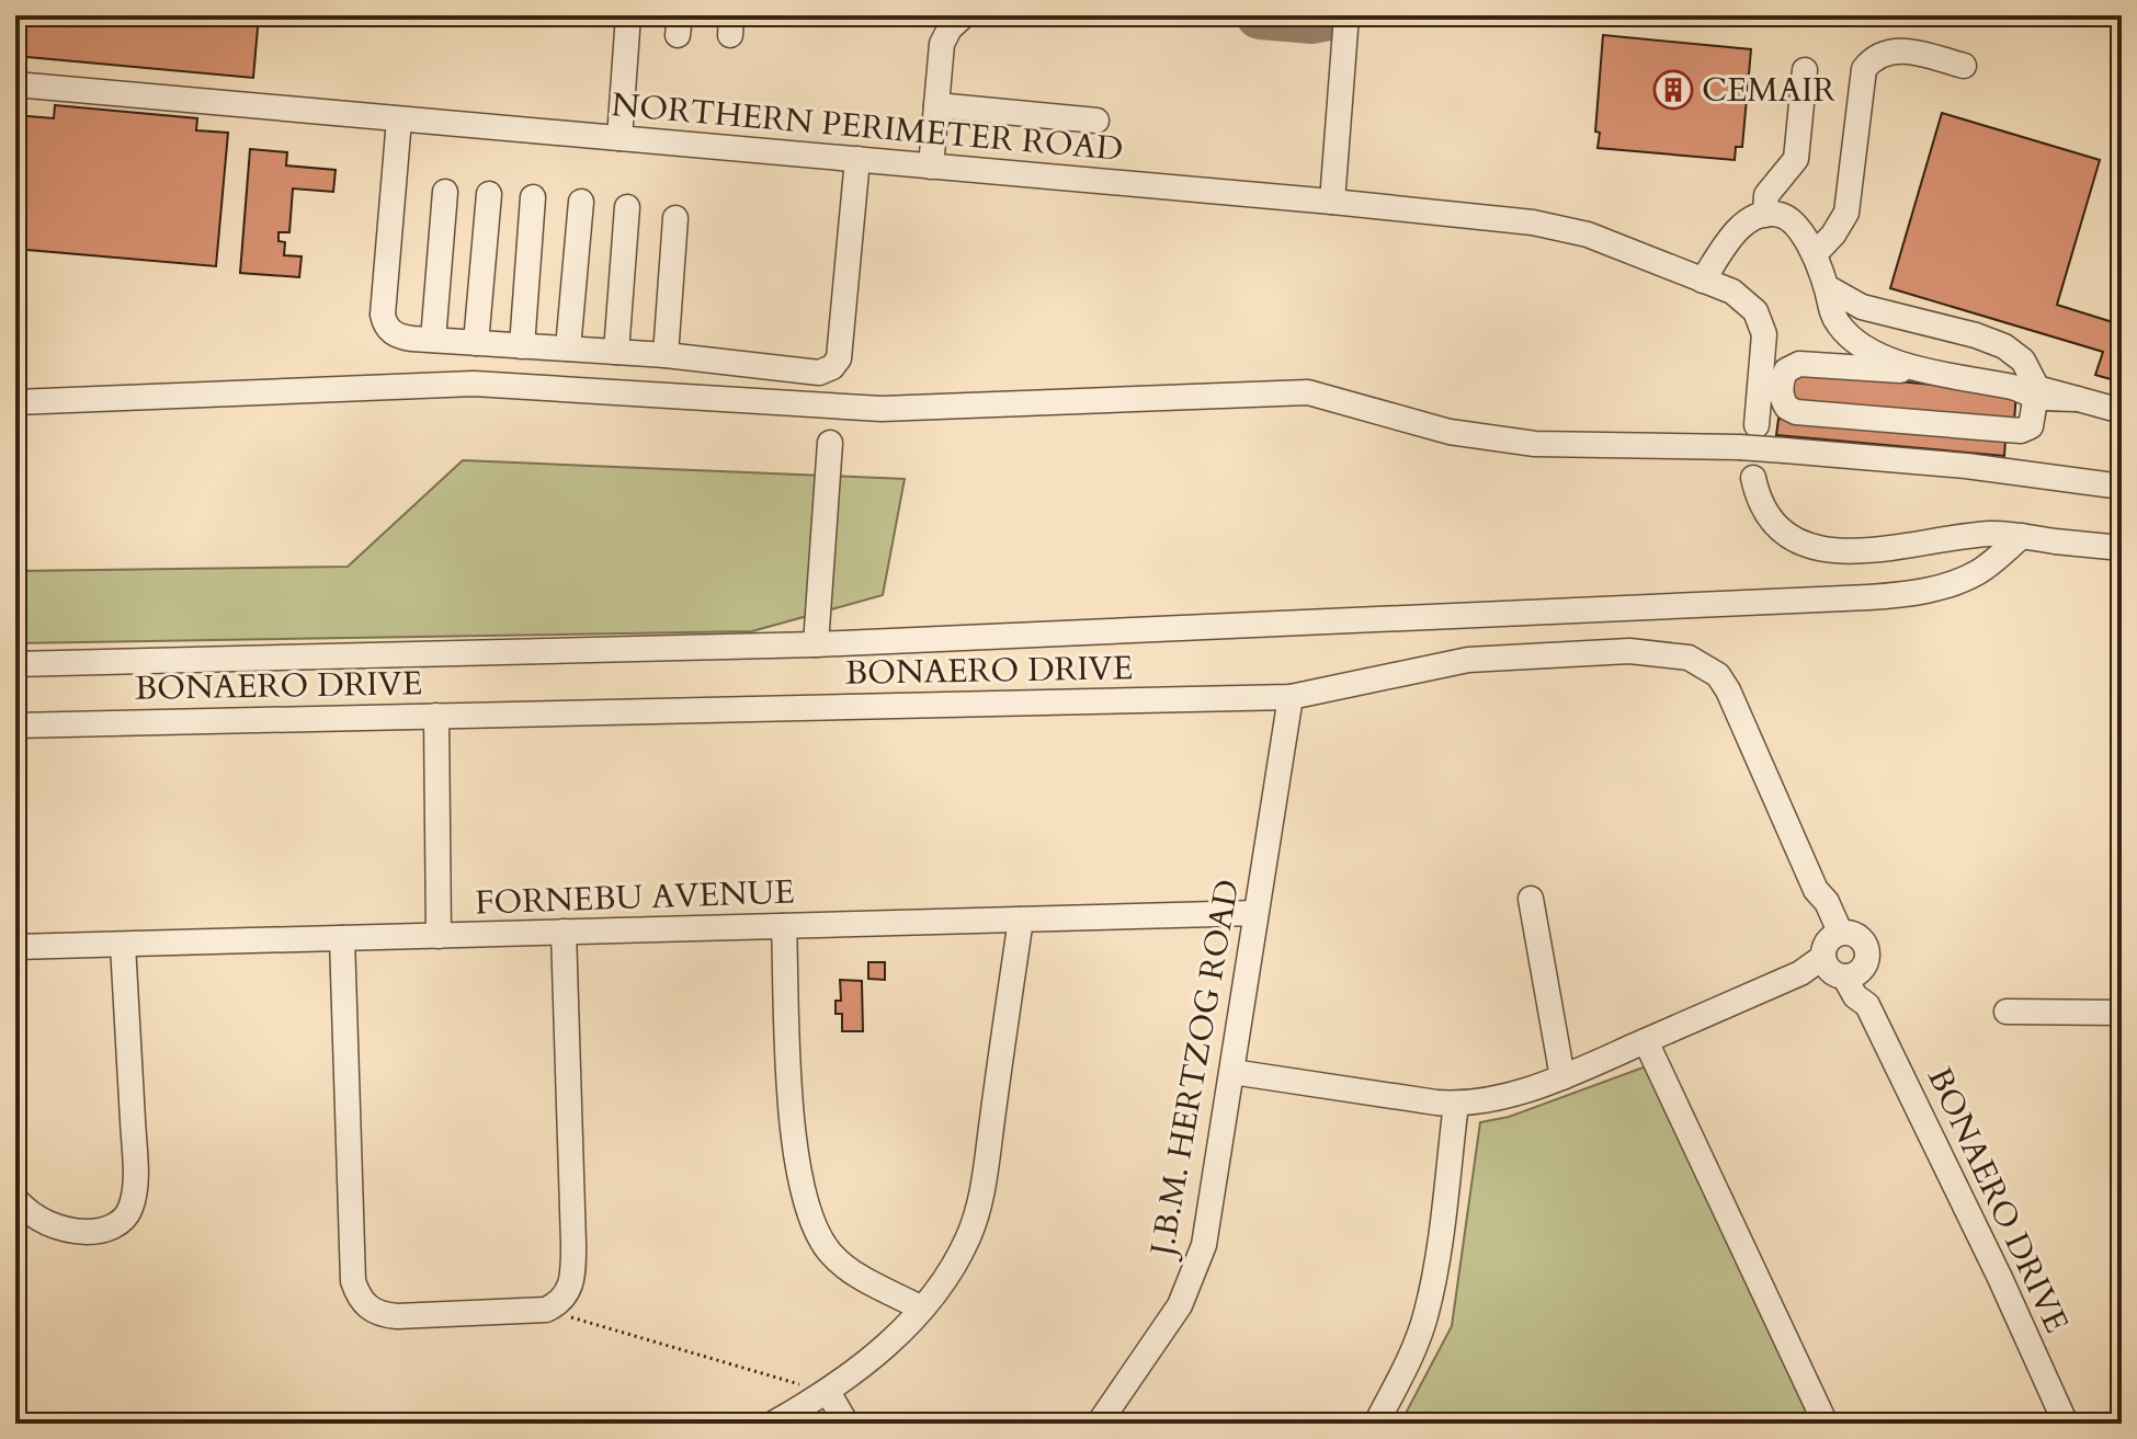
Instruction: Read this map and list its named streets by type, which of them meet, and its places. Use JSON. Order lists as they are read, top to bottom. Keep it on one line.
{"streets":{"street":["NORTHERN PERIMETER ROAD","BONAERO DRIVE","FORNEBU AVENUE","J.B.M. HERTZOG ROAD"]},"crossings":[["BONAERO DRIVE","J.B.M. HERTZOG ROAD"],["FORNEBU AVENUE","J.B.M. HERTZOG ROAD"]],"places":{"building":["CEMAIR"]}}
